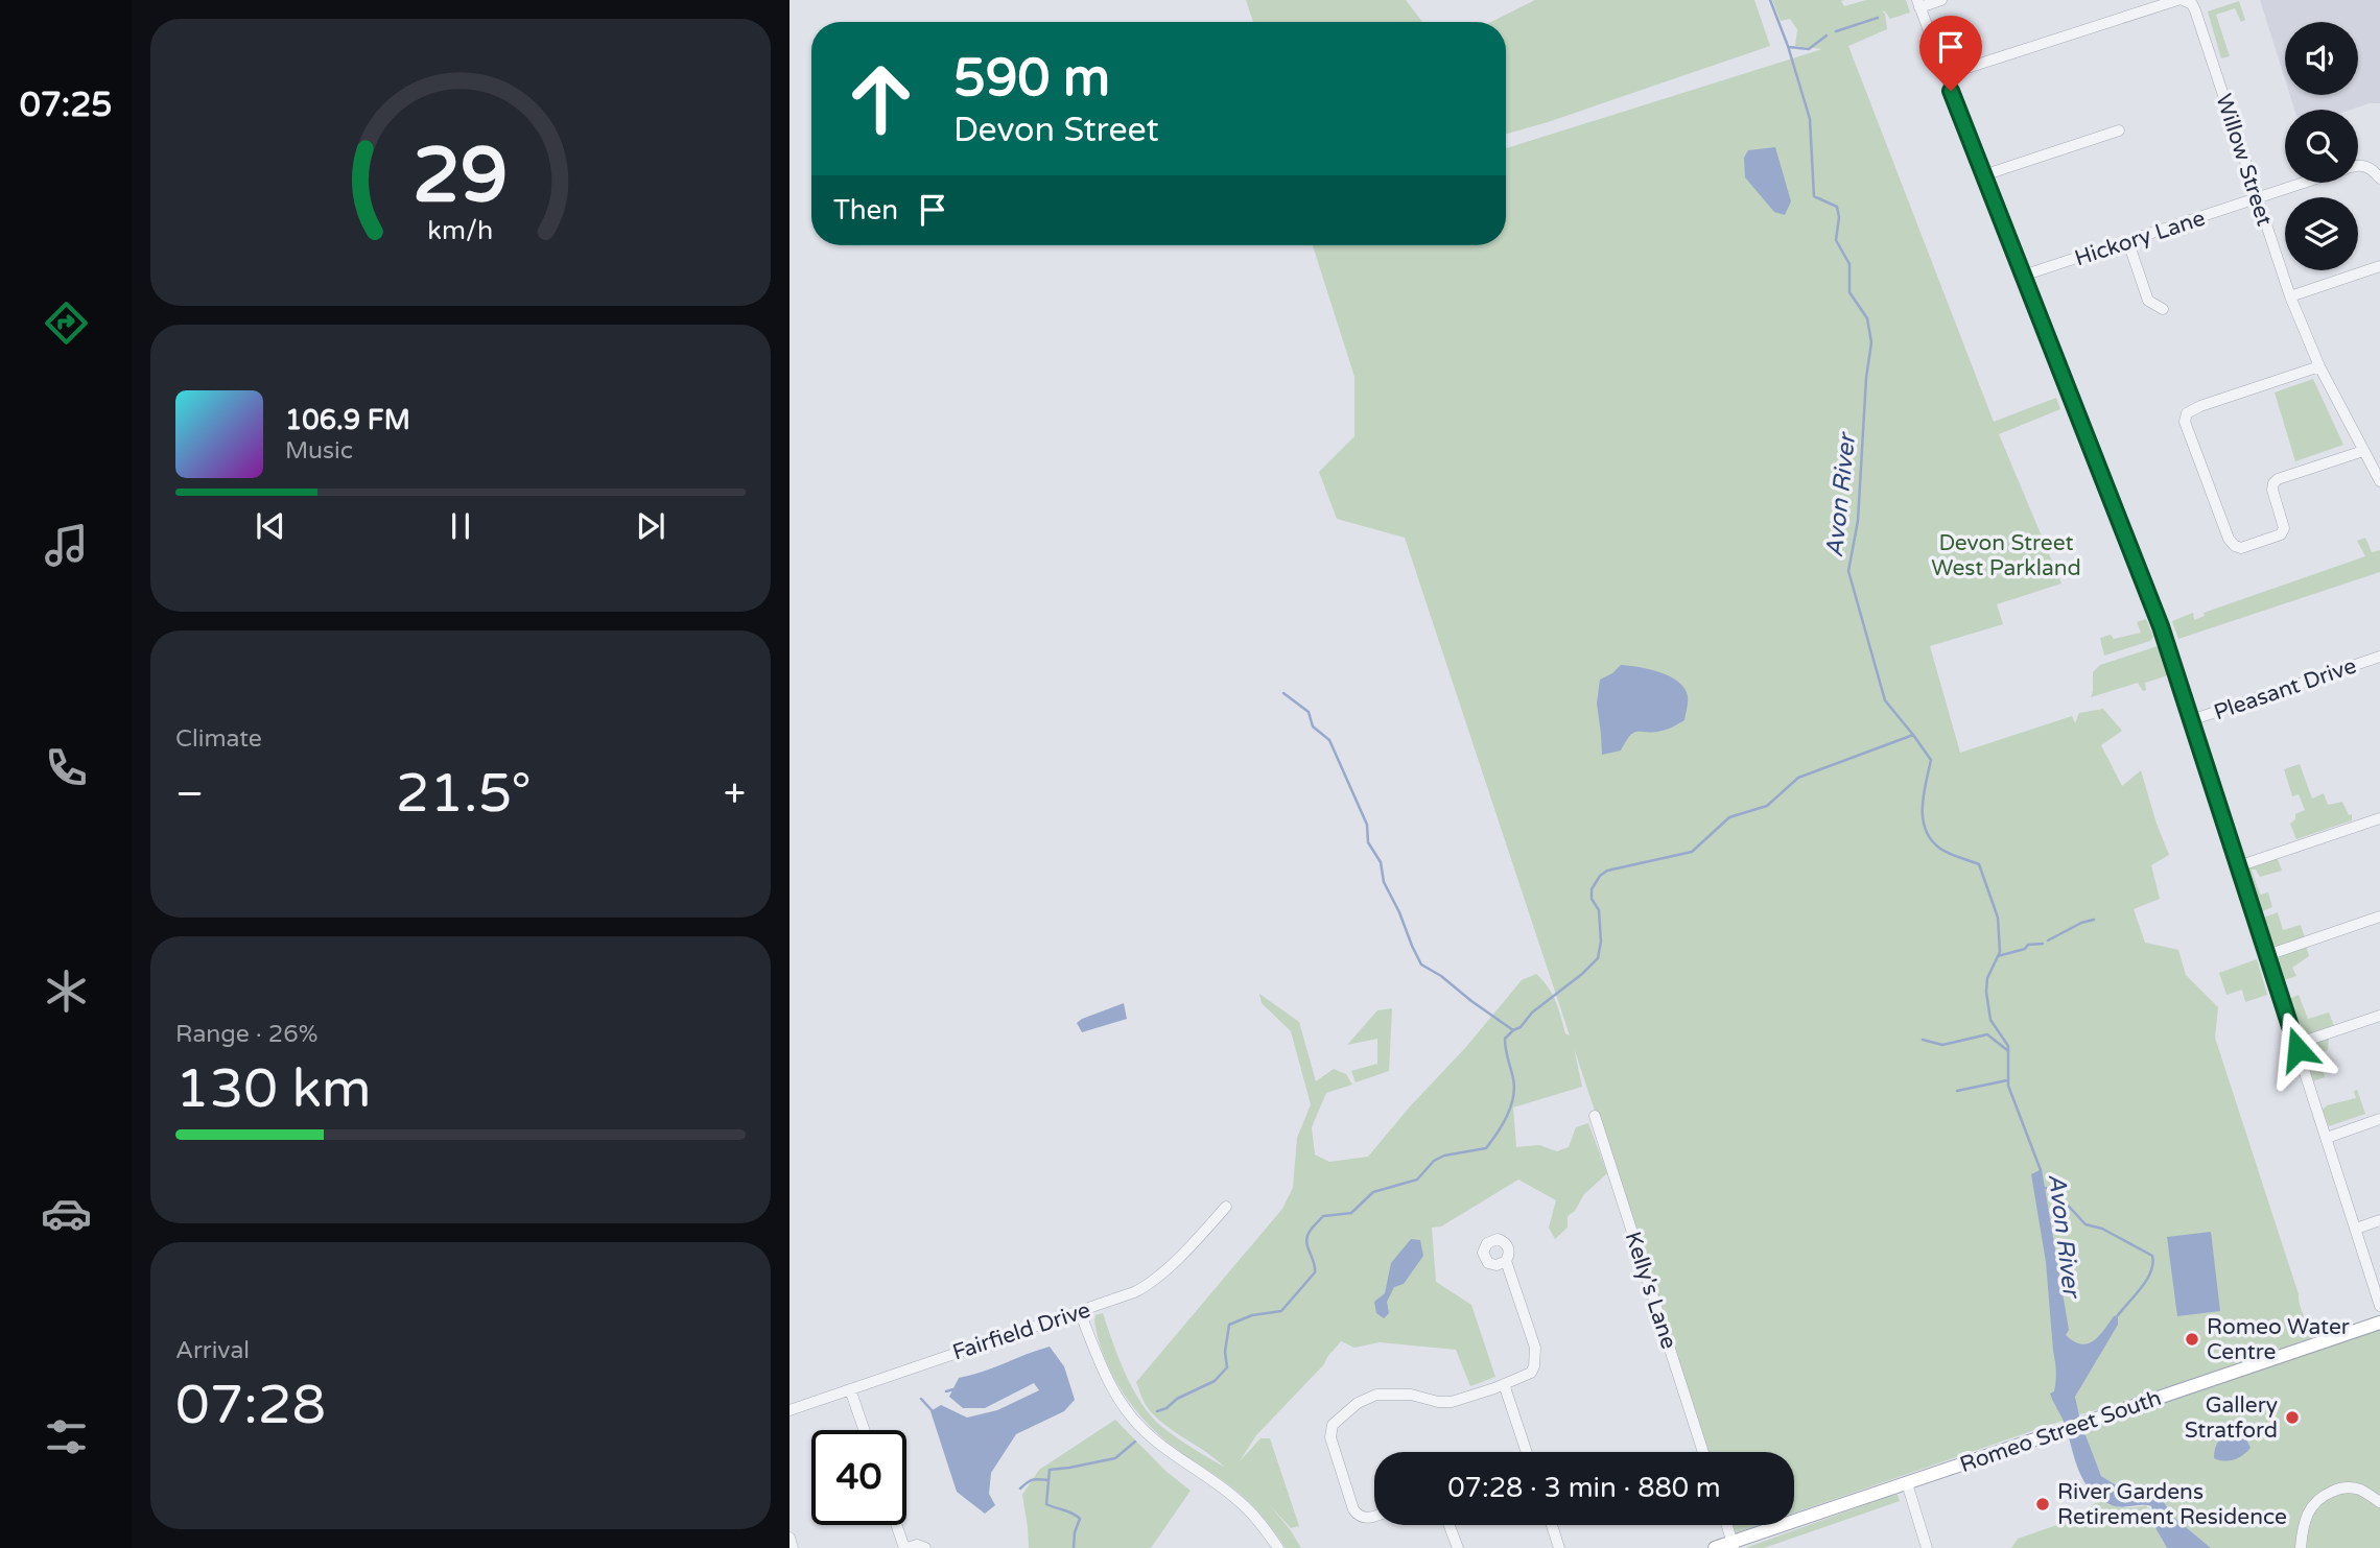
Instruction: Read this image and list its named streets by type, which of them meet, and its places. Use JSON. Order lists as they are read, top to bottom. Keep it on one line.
{"streets":{"main road":["Romeo Street South"],"street":["Willow Street","Hickory Lane","Pleasant Drive","Kelly's Lane","Fairfield Drive"]},"crossings":[["Willow Street","Hickory Lane"]],"water":["Avon River"],"parks":["Devon Street West Parkland"],"places":["Romeo Water Centre","Gallery Stratford","River Gardens Retirement Residence"],"page":{"tabs":"07:25","turn":["590 m","Devon Street"],"then":"Then","song":["106.9 FM","Music"],"tile":["Climate",["Range · 26%","130 km"],["Arrival","07:28"]],"heat":["−","21.5°","+"],"limit":"40","trip":"07:28 · 3 min · 880 m","gauge":["29","km/h"]}}
